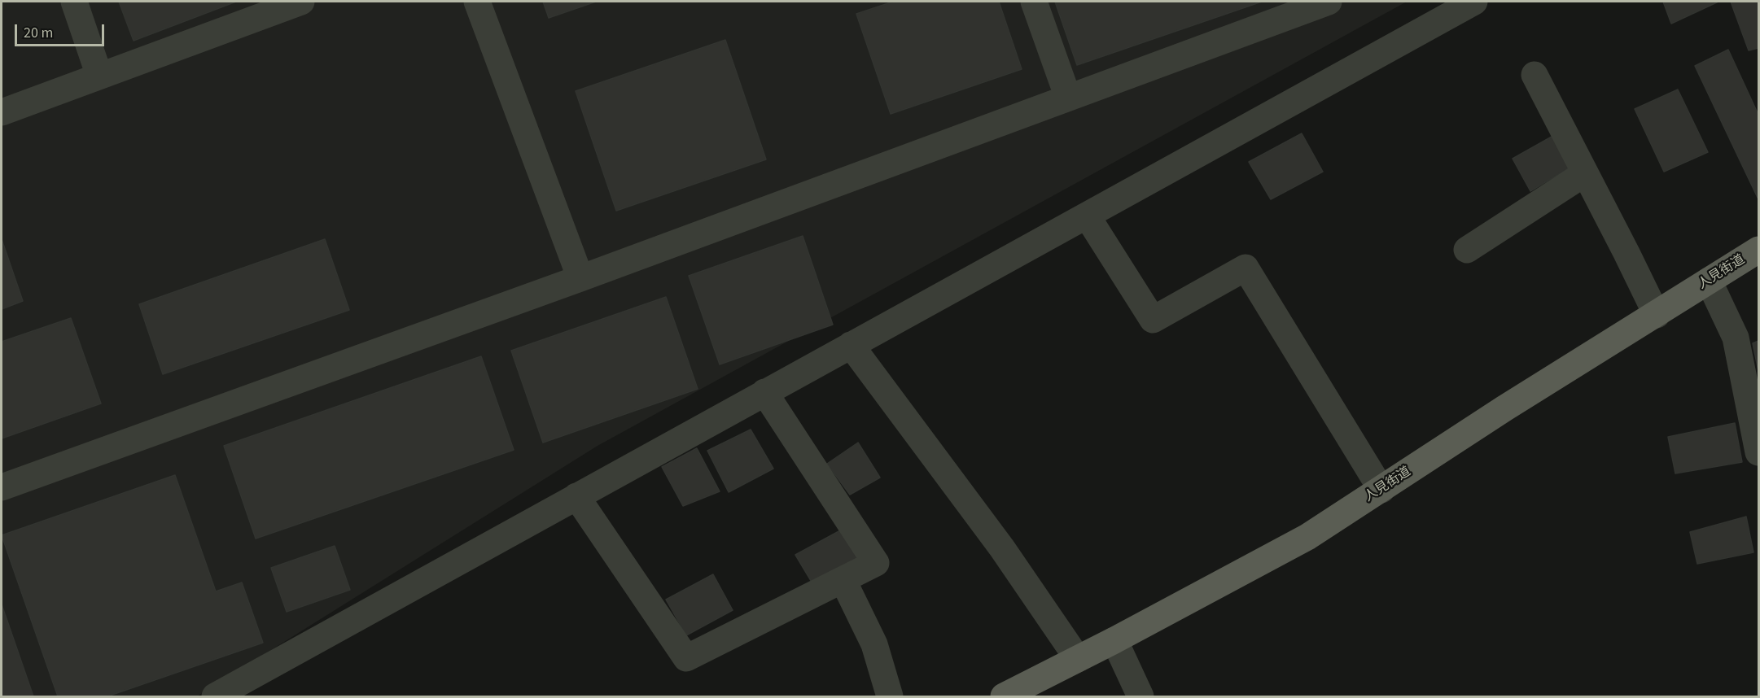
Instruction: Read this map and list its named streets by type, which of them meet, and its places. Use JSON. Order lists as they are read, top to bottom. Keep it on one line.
{"streets":{"main road":["人見街道"]},"scale_bar":"20 m"}
